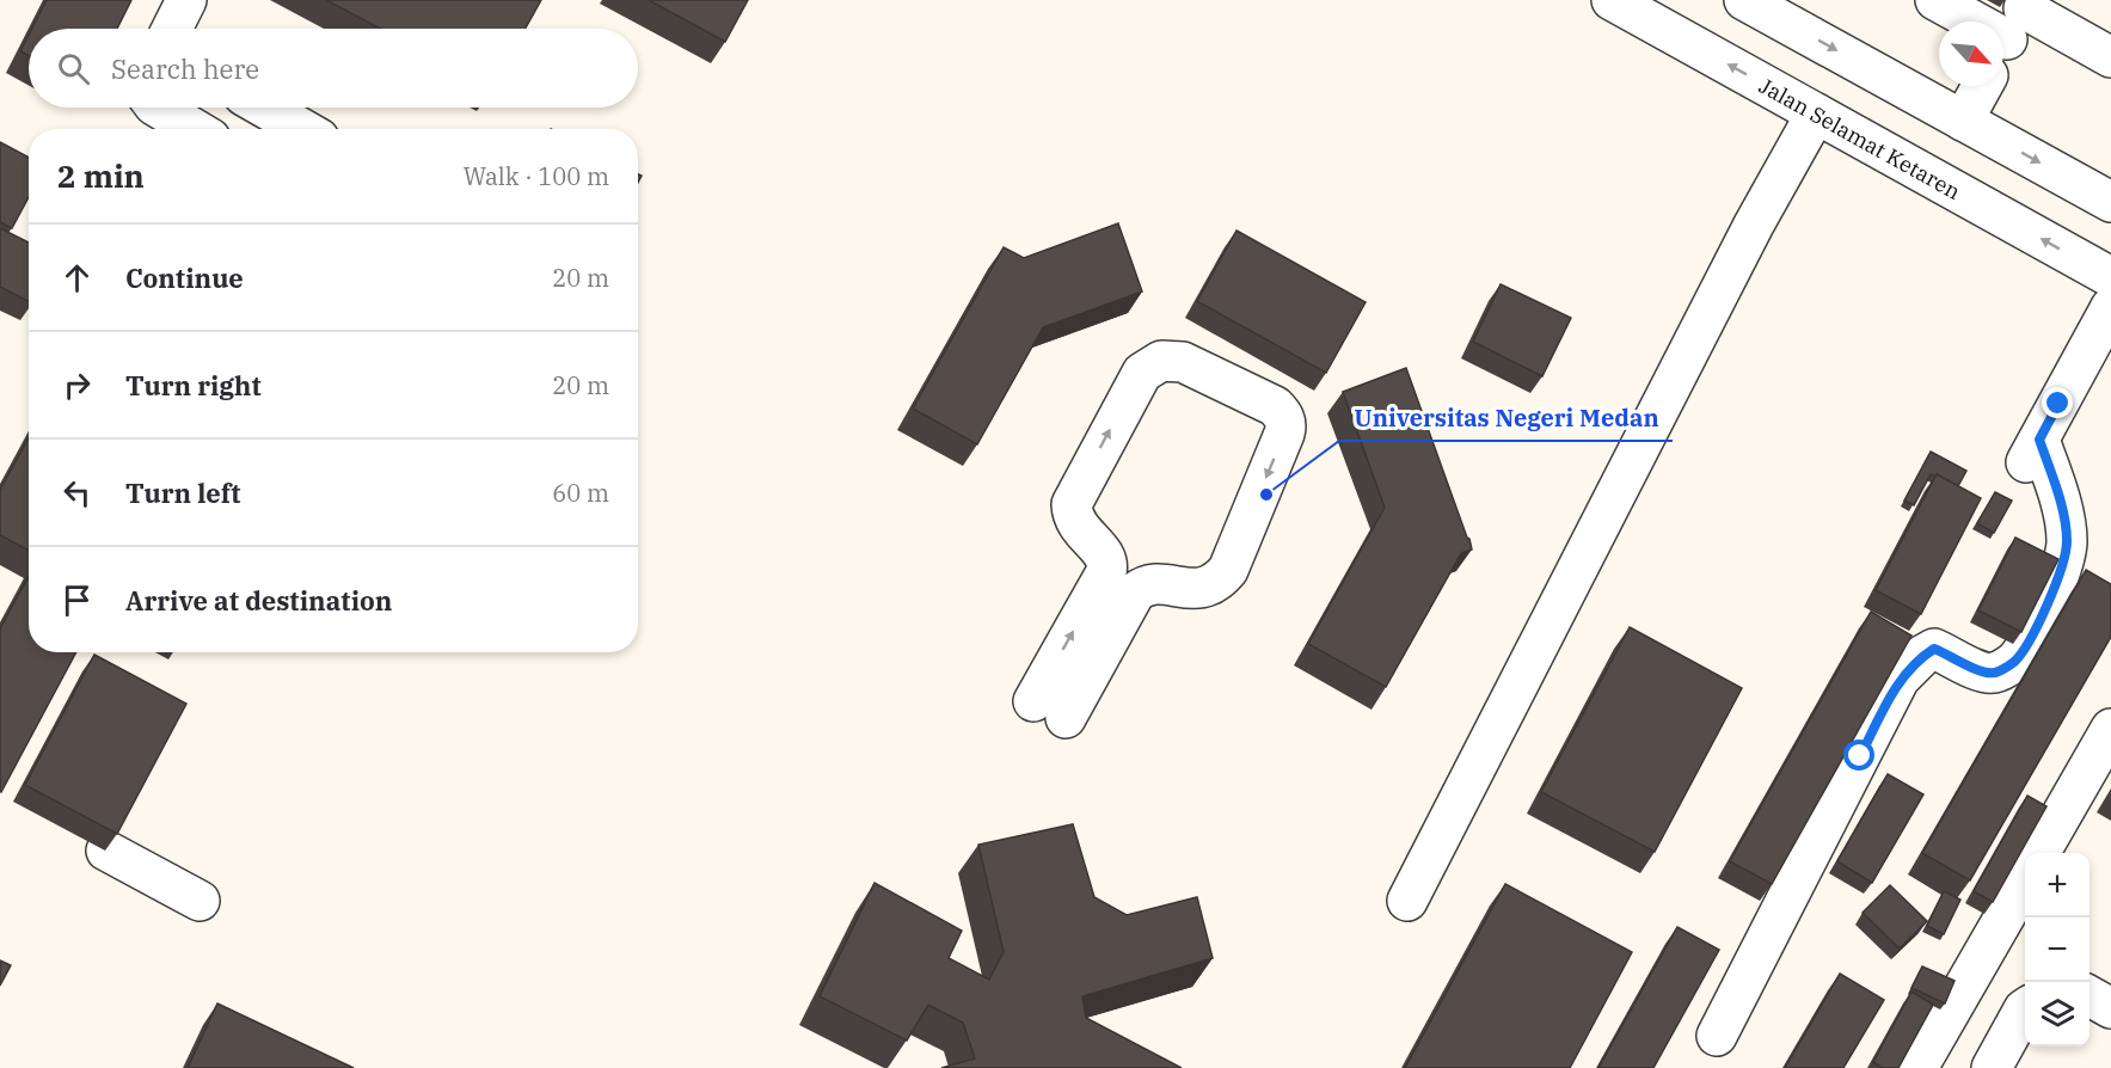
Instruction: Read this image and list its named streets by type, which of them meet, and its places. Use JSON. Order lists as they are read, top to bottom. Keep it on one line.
{"streets":{"street":["Jalan Selamat Ketaren"]},"places":["Universitas Negeri Medan"],"north":"bottom right","page":{"search":"Search here","heading":["2 min","Walk · 100 m"],"list":[["Continue","20 m"],["Turn right","20 m"],["Turn left","60 m"],"Arrive at destination"],"map_buttons":["+","−"]}}
